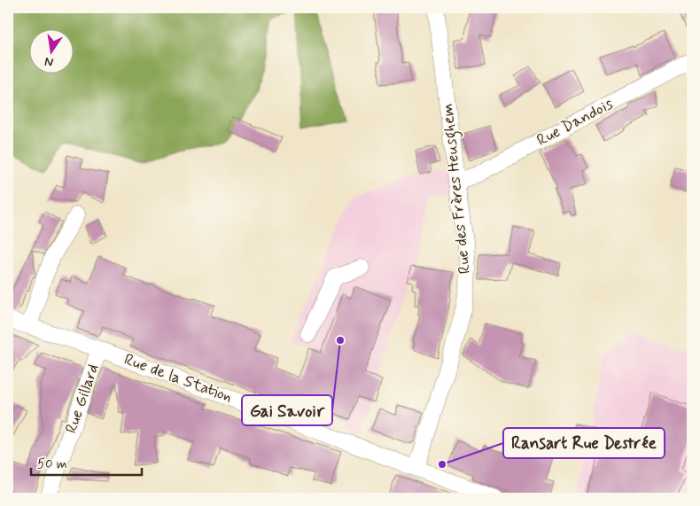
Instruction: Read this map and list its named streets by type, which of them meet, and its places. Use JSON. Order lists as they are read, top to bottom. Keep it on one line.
{"streets":{"street":["Rue Dandois","Rue des Frères Heusghem","Rue de la Station","Rue Gillard"]},"crossings":[["Rue Dandois","Rue des Frères Heusghem"],["Rue des Frères Heusghem","Rue de la Station"],["Rue de la Station","Rue Gillard"]],"places":["Gai Savoir","Ransart Rue Destrée"],"scale_bar":"50 m","north":"bottom"}
